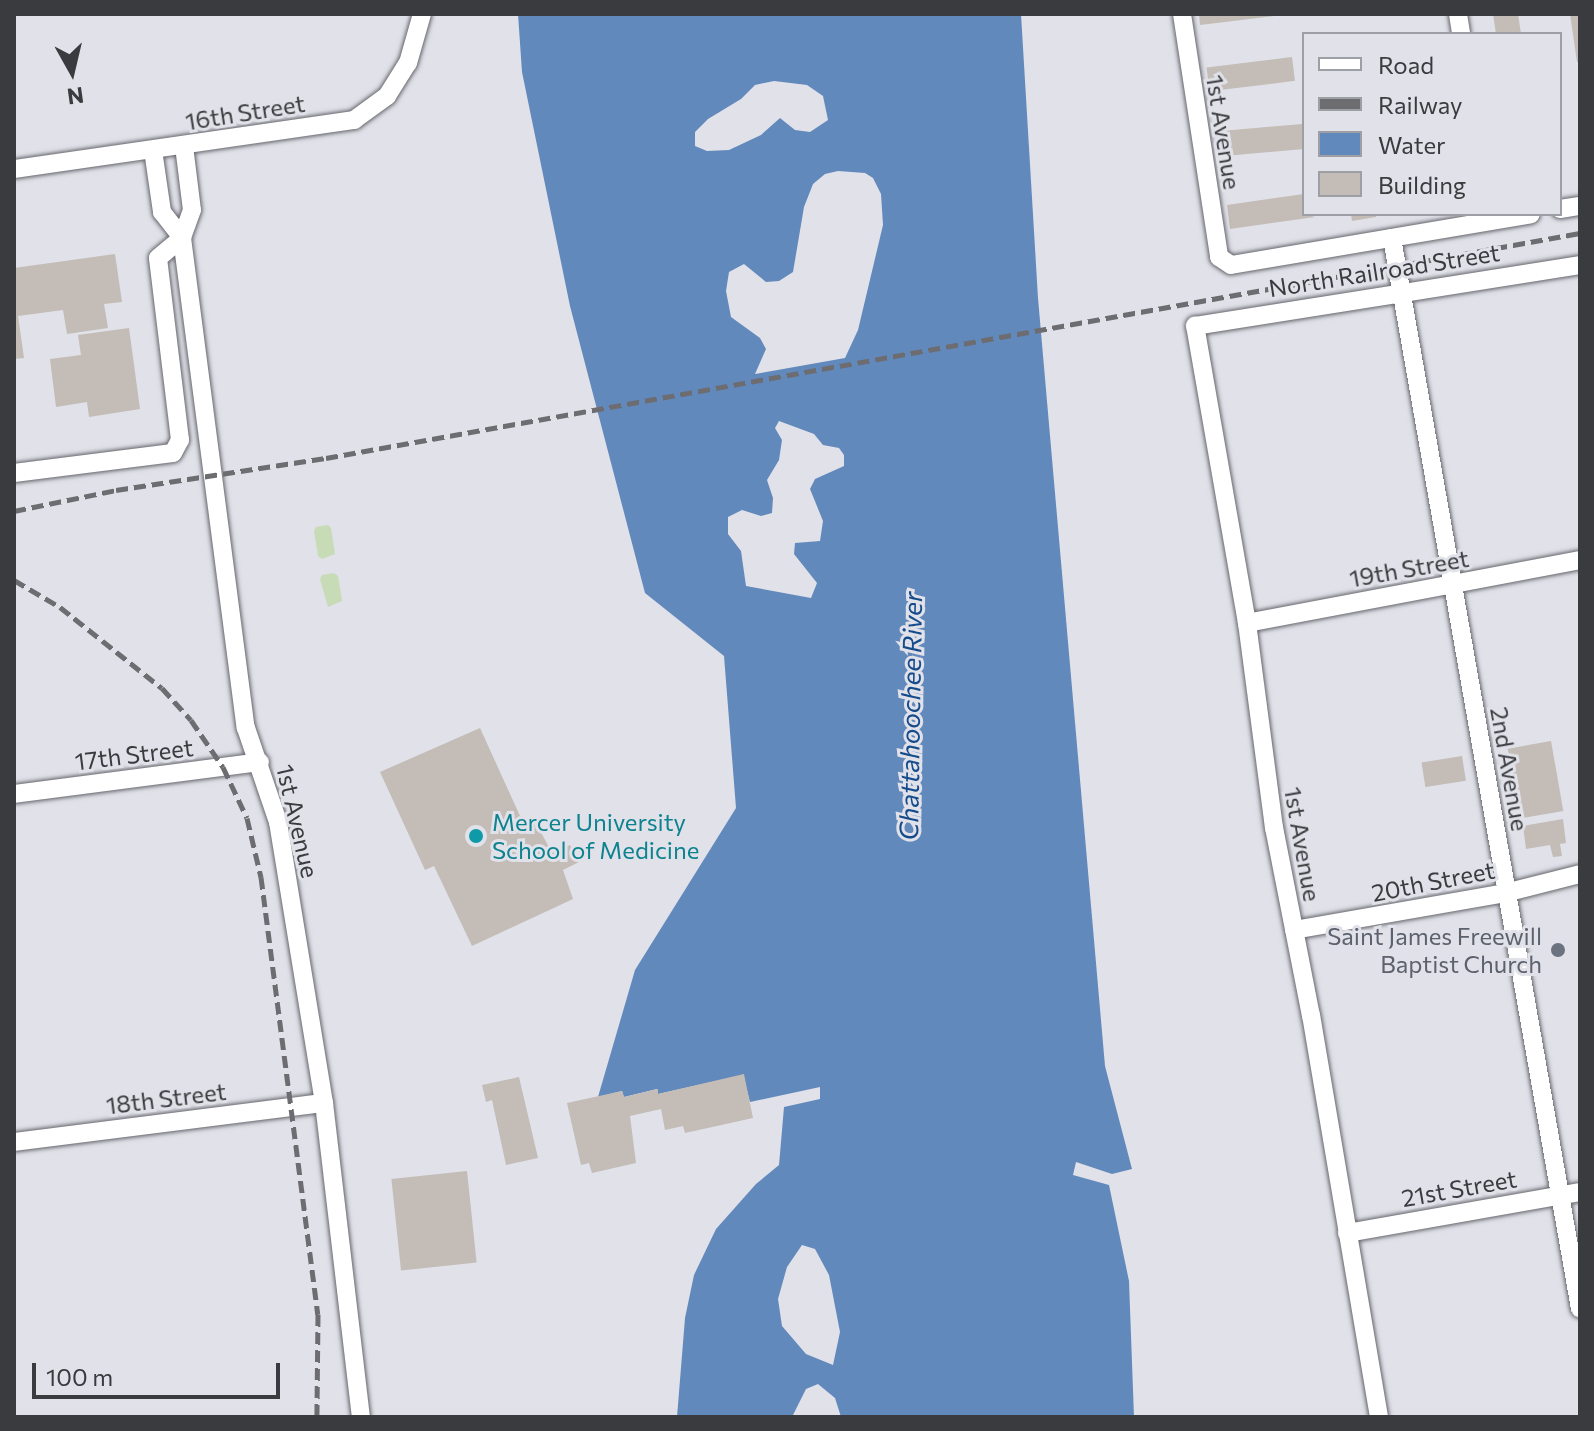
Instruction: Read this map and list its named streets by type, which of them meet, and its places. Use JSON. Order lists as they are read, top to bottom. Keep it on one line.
{"streets":{"street":["16th Street","1st Avenue","North Railroad Street","19th Street","17th Street","2nd Avenue","20th Street","18th Street","21st Street"]},"crossings":[["16th Street","1st Avenue"],["1st Avenue","North Railroad Street"],["1st Avenue","19th Street"],["1st Avenue","17th Street"],["1st Avenue","2nd Avenue"],["1st Avenue","20th Street"],["1st Avenue","18th Street"],["1st Avenue","21st Street"],["North Railroad Street","2nd Avenue"],["19th Street","2nd Avenue"],["2nd Avenue","20th Street"],["2nd Avenue","21st Street"]],"water":["Chattahoochee River"],"places":["Mercer University School of Medicine","Saint James Freewill Baptist Church"],"legend":["Road","Railway","Water","Building"],"scale_bar":"100 m","north":"bottom"}
